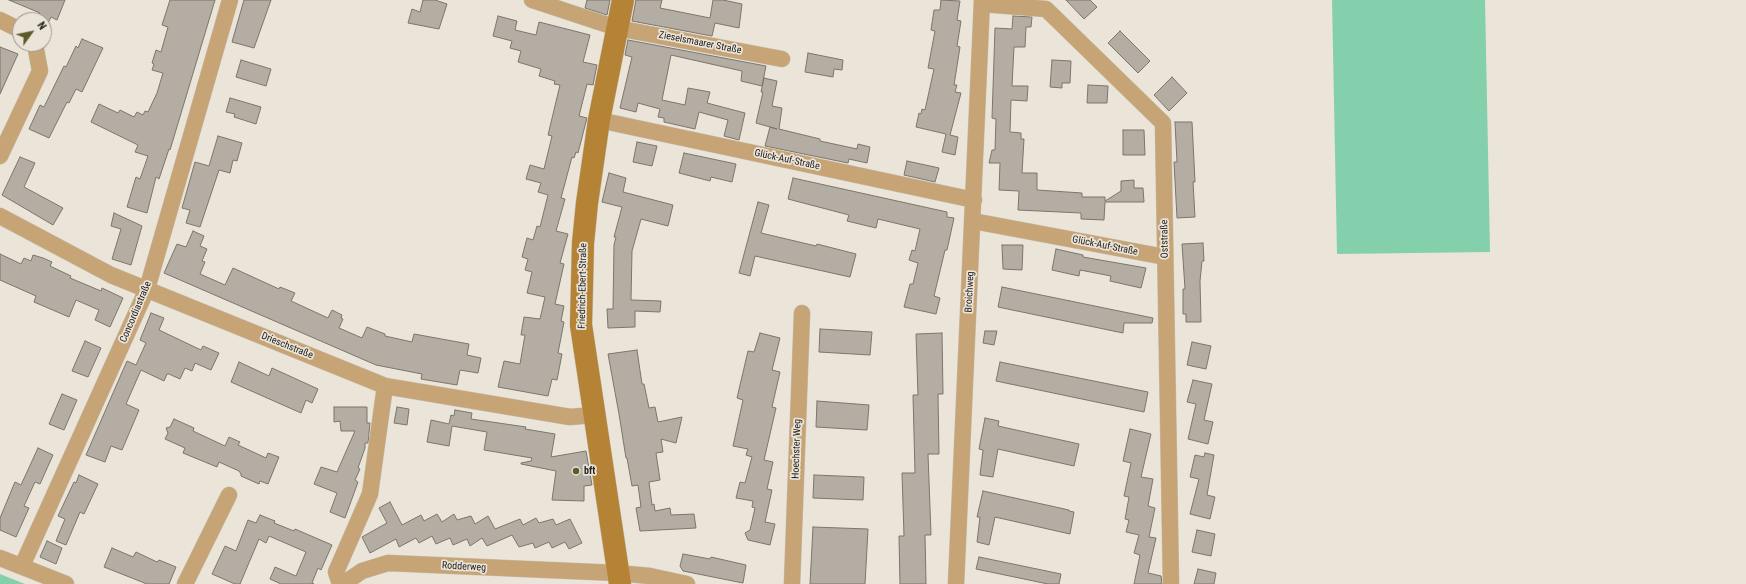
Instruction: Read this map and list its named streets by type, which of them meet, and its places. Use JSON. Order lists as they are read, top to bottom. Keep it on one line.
{"streets":{"main road":["Friedrich-Ebert-Straße"],"street":["Zieselsmaarer Straße","Glück-Auf-Straße","Oststraße","Broichweg","Concordiastraße","Drieschstraße","Hoechster Weg","Rodderweg"]},"crossings":[["Zieselsmaarer Straße","Friedrich-Ebert-Straße"],["Glück-Auf-Straße","Oststraße"],["Glück-Auf-Straße","Friedrich-Ebert-Straße"],["Glück-Auf-Straße","Broichweg"],["Oststraße","Broichweg"],["Friedrich-Ebert-Straße","Drieschstraße"],["Friedrich-Ebert-Straße","Rodderweg"],["Concordiastraße","Drieschstraße"],["Drieschstraße","Rodderweg"]],"places":["bft"],"north":"top right"}
